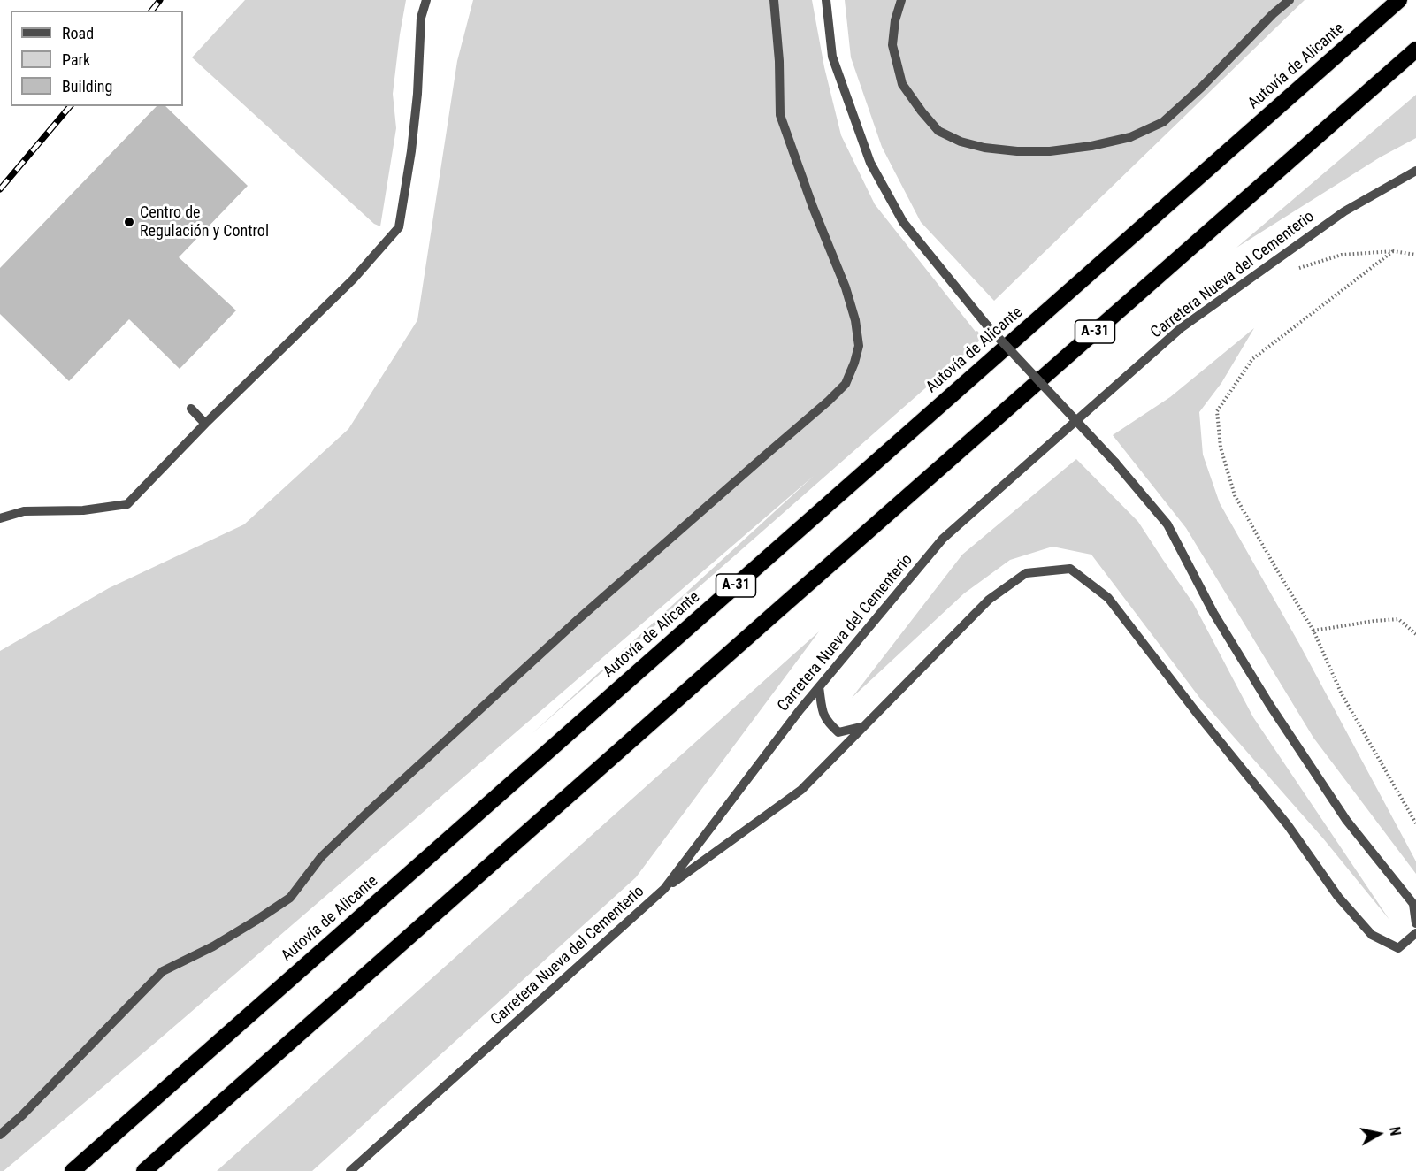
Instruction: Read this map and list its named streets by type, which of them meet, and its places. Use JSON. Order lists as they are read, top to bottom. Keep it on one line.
{"streets":{"highway":["Autovía de Alicante","A-31"],"street":["Carretera Nueva del Cementerio"]},"places":["Centro de Regulación y Control"],"legend":["Road","Park","Building"],"north":"right"}
